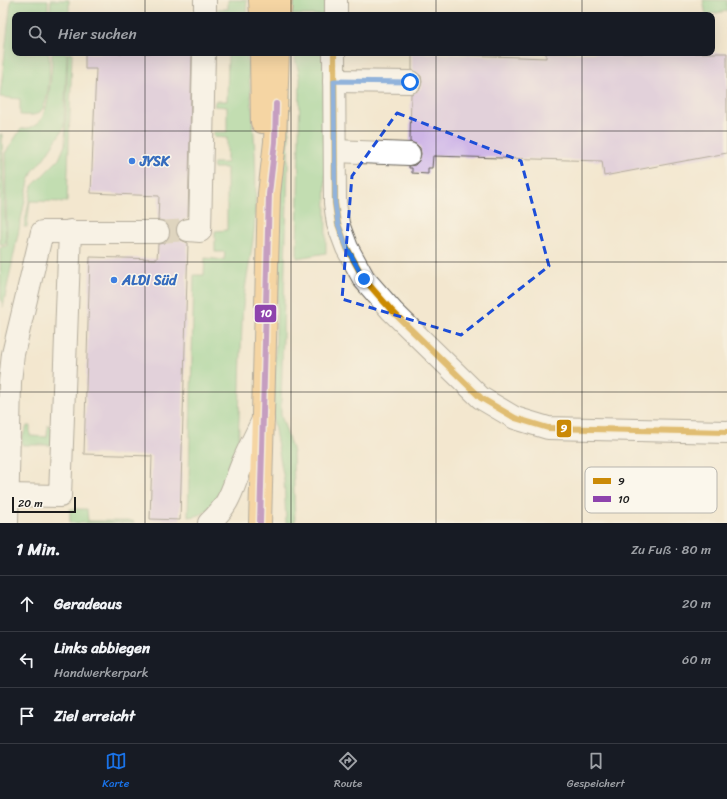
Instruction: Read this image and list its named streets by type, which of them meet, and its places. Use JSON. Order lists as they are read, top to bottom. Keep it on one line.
{"places":["JYSK","ALDI Süd"],"lines":["transit line 9","transit line 10"],"legend":["9","10"],"scale_bar":"20 m","page":{"search":"Hier suchen","scale":"20 m","heading":["1 Min.","Zu Fuß · 80 m"],"list":[["Geradeaus","20 m"],["Links abbiegen","Handwerkerpark","60 m"],"Ziel erreicht"],"nav":["Karte","Route","Gespeichert"]}}
